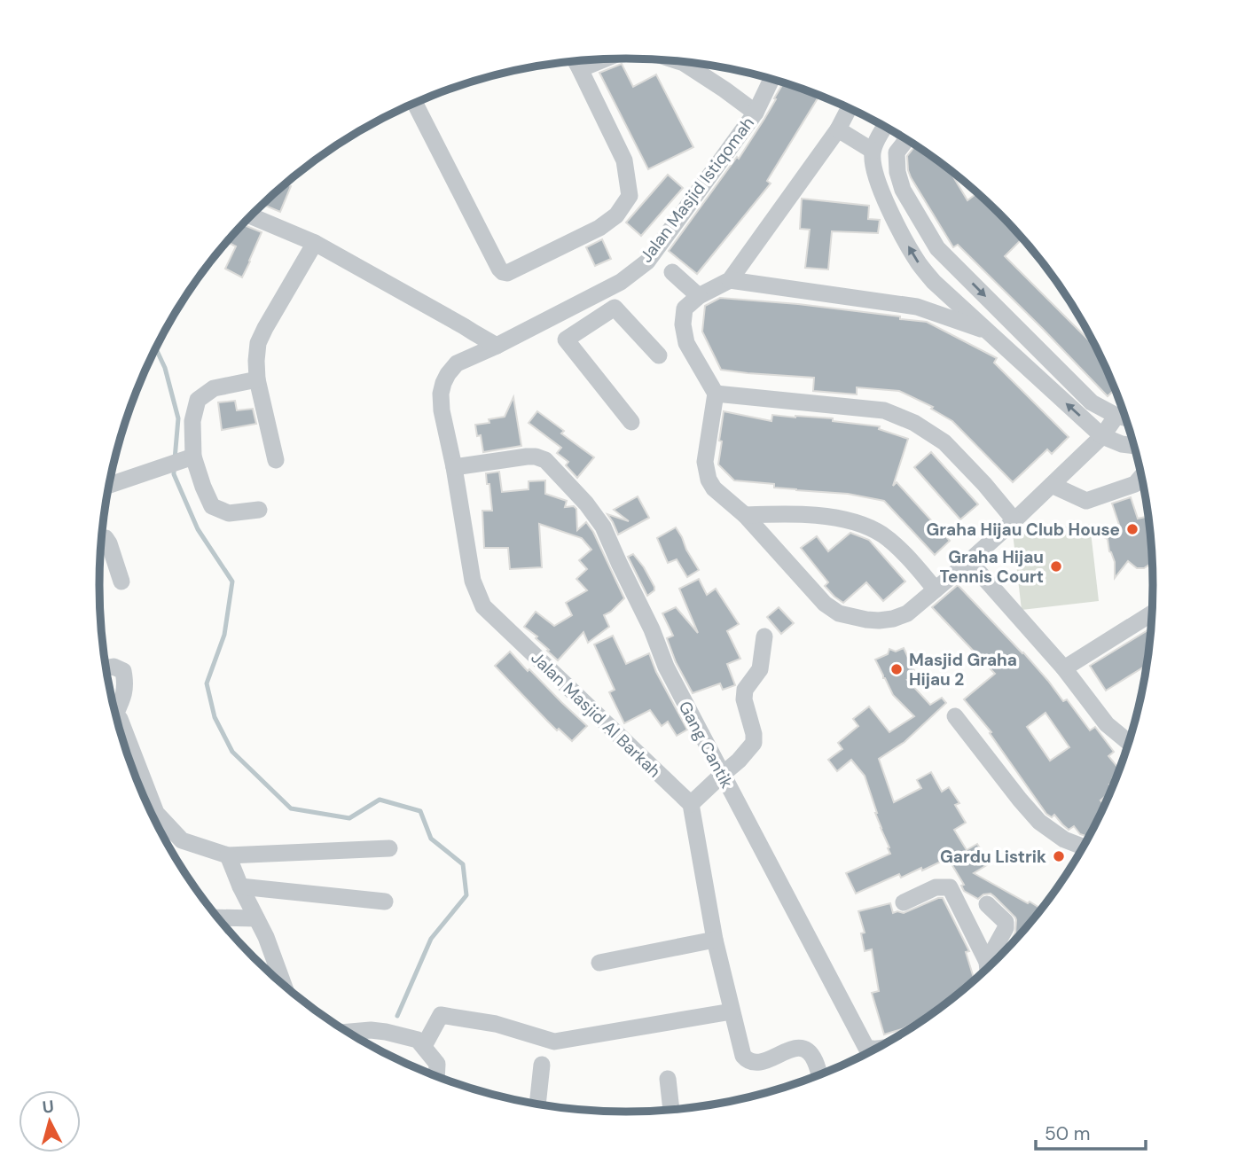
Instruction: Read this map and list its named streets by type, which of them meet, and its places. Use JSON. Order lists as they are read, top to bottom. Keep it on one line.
{"streets":{"street":["Jalan Masjid Istiqomah","Jalan Masjid Al Barkah","Gang Cantik"]},"crossings":[["Jalan Masjid Istiqomah","Jalan Masjid Al Barkah"],["Jalan Masjid Al Barkah","Gang Cantik"]],"places":["Graha Hijau Club House","Graha Hijau Tennis Court","Masjid Graha Hijau 2","Gardu Listrik"],"scale_bar":"50 m","north":"top"}
